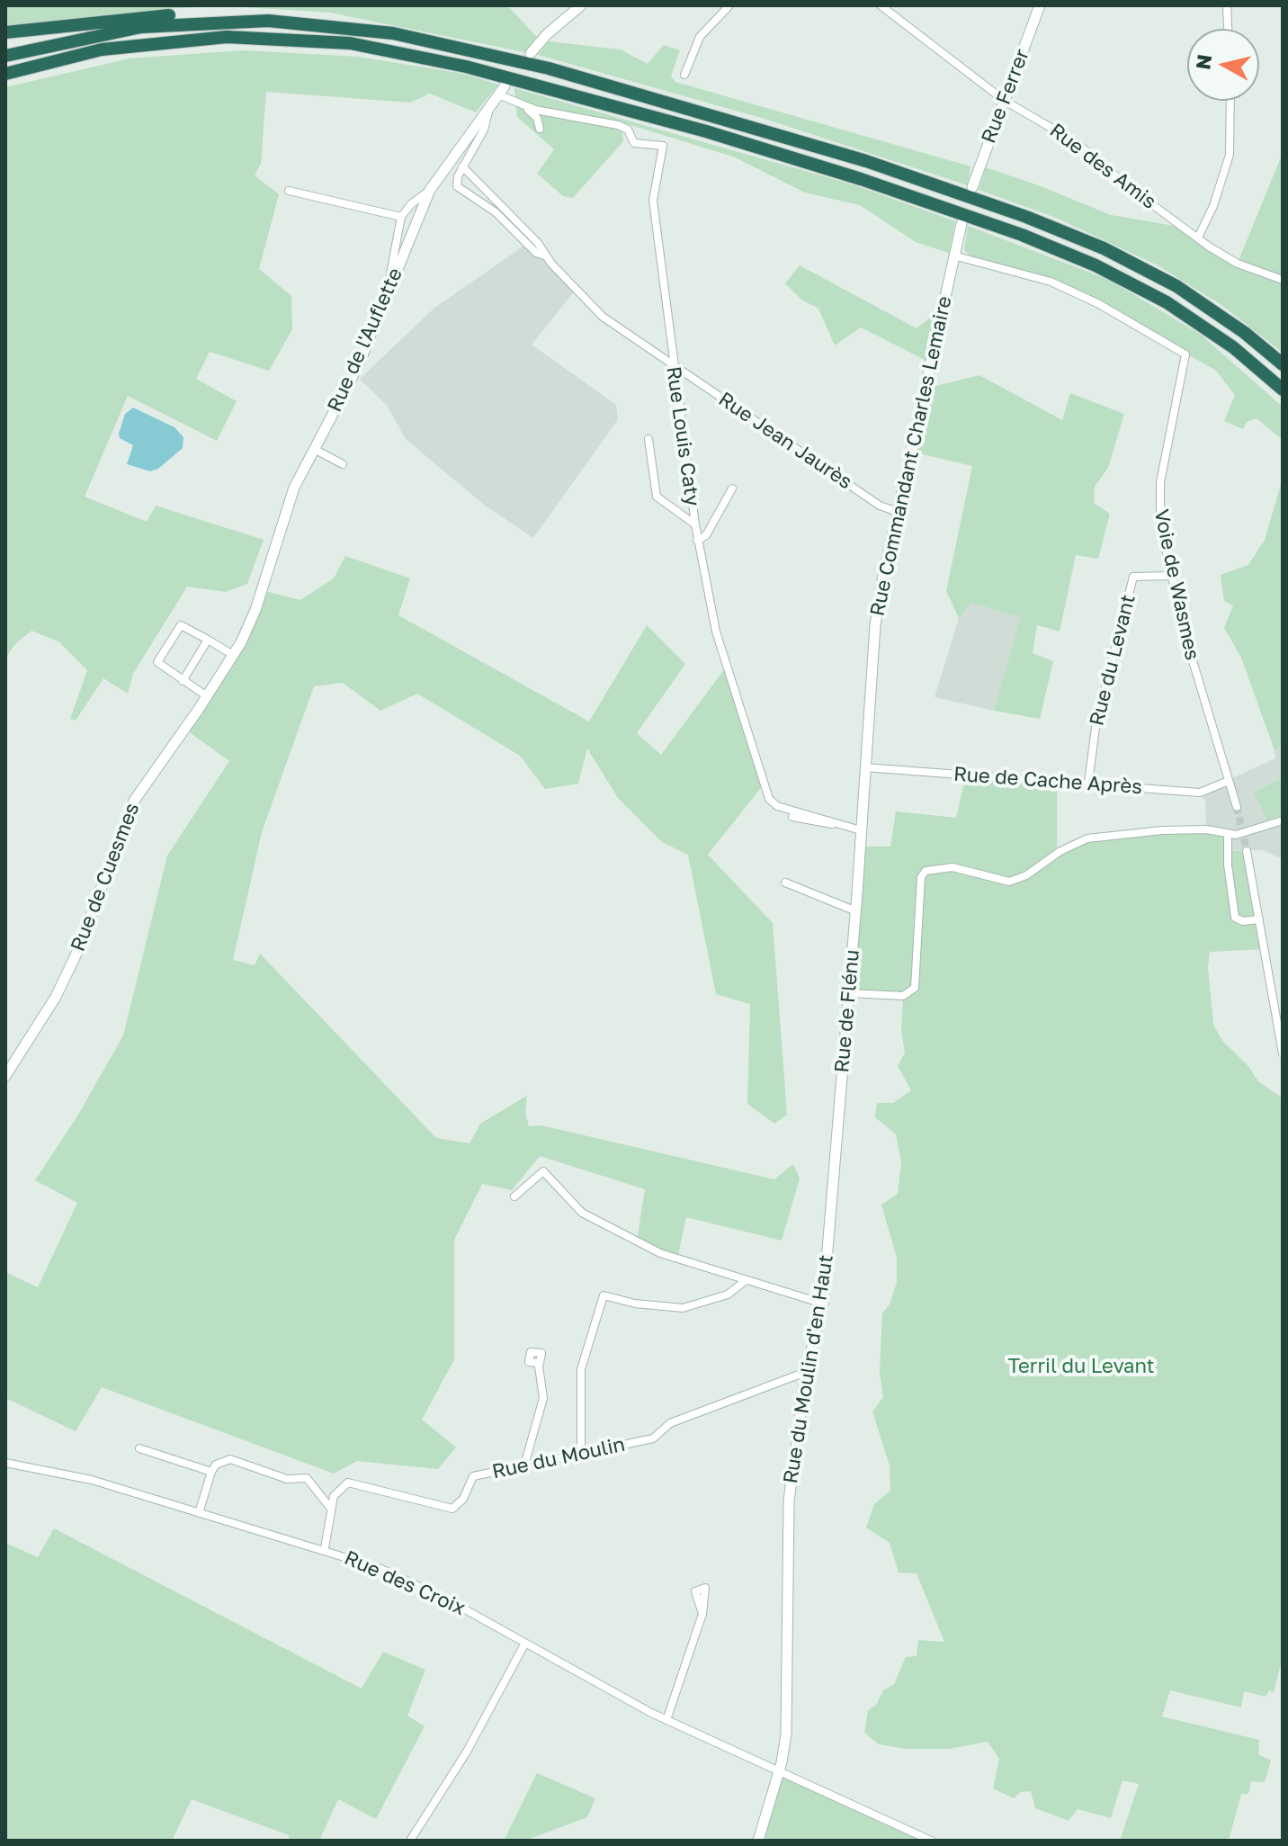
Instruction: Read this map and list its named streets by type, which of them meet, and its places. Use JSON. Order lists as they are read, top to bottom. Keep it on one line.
{"streets":{"street":["Rue Ferrer","Rue des Amis","Rue de l'Auflette","Rue Louis Caty","Rue Jean Jaurès","Rue Commandant Charles Lemaire","Voie de Wasmes","Rue du Levant","Rue de Cache Après","Rue de Cuesmes","Rue de Flénu","Rue du Moulin d'en Haut","Rue du Moulin","Rue des Croix"]},"crossings":[["Rue Ferrer","Rue des Amis"],["Rue de l'Auflette","Rue Louis Caty"],["Rue de l'Auflette","Rue de Cuesmes"],["Rue Louis Caty","Rue Jean Jaurès"],["Rue Louis Caty","Rue Commandant Charles Lemaire"],["Rue Louis Caty","Rue de Flénu"],["Rue Jean Jaurès","Rue Commandant Charles Lemaire"],["Rue Commandant Charles Lemaire","Voie de Wasmes"],["Rue Commandant Charles Lemaire","Rue de Cache Après"],["Rue Commandant Charles Lemaire","Rue de Flénu"],["Voie de Wasmes","Rue du Levant"],["Voie de Wasmes","Rue de Cache Après"],["Rue du Levant","Rue de Cache Après"],["Rue de Flénu","Rue du Moulin d'en Haut"],["Rue du Moulin d'en Haut","Rue du Moulin"],["Rue du Moulin d'en Haut","Rue des Croix"],["Rue du Moulin","Rue des Croix"]],"parks":["Terril du Levant"],"north":"left"}
